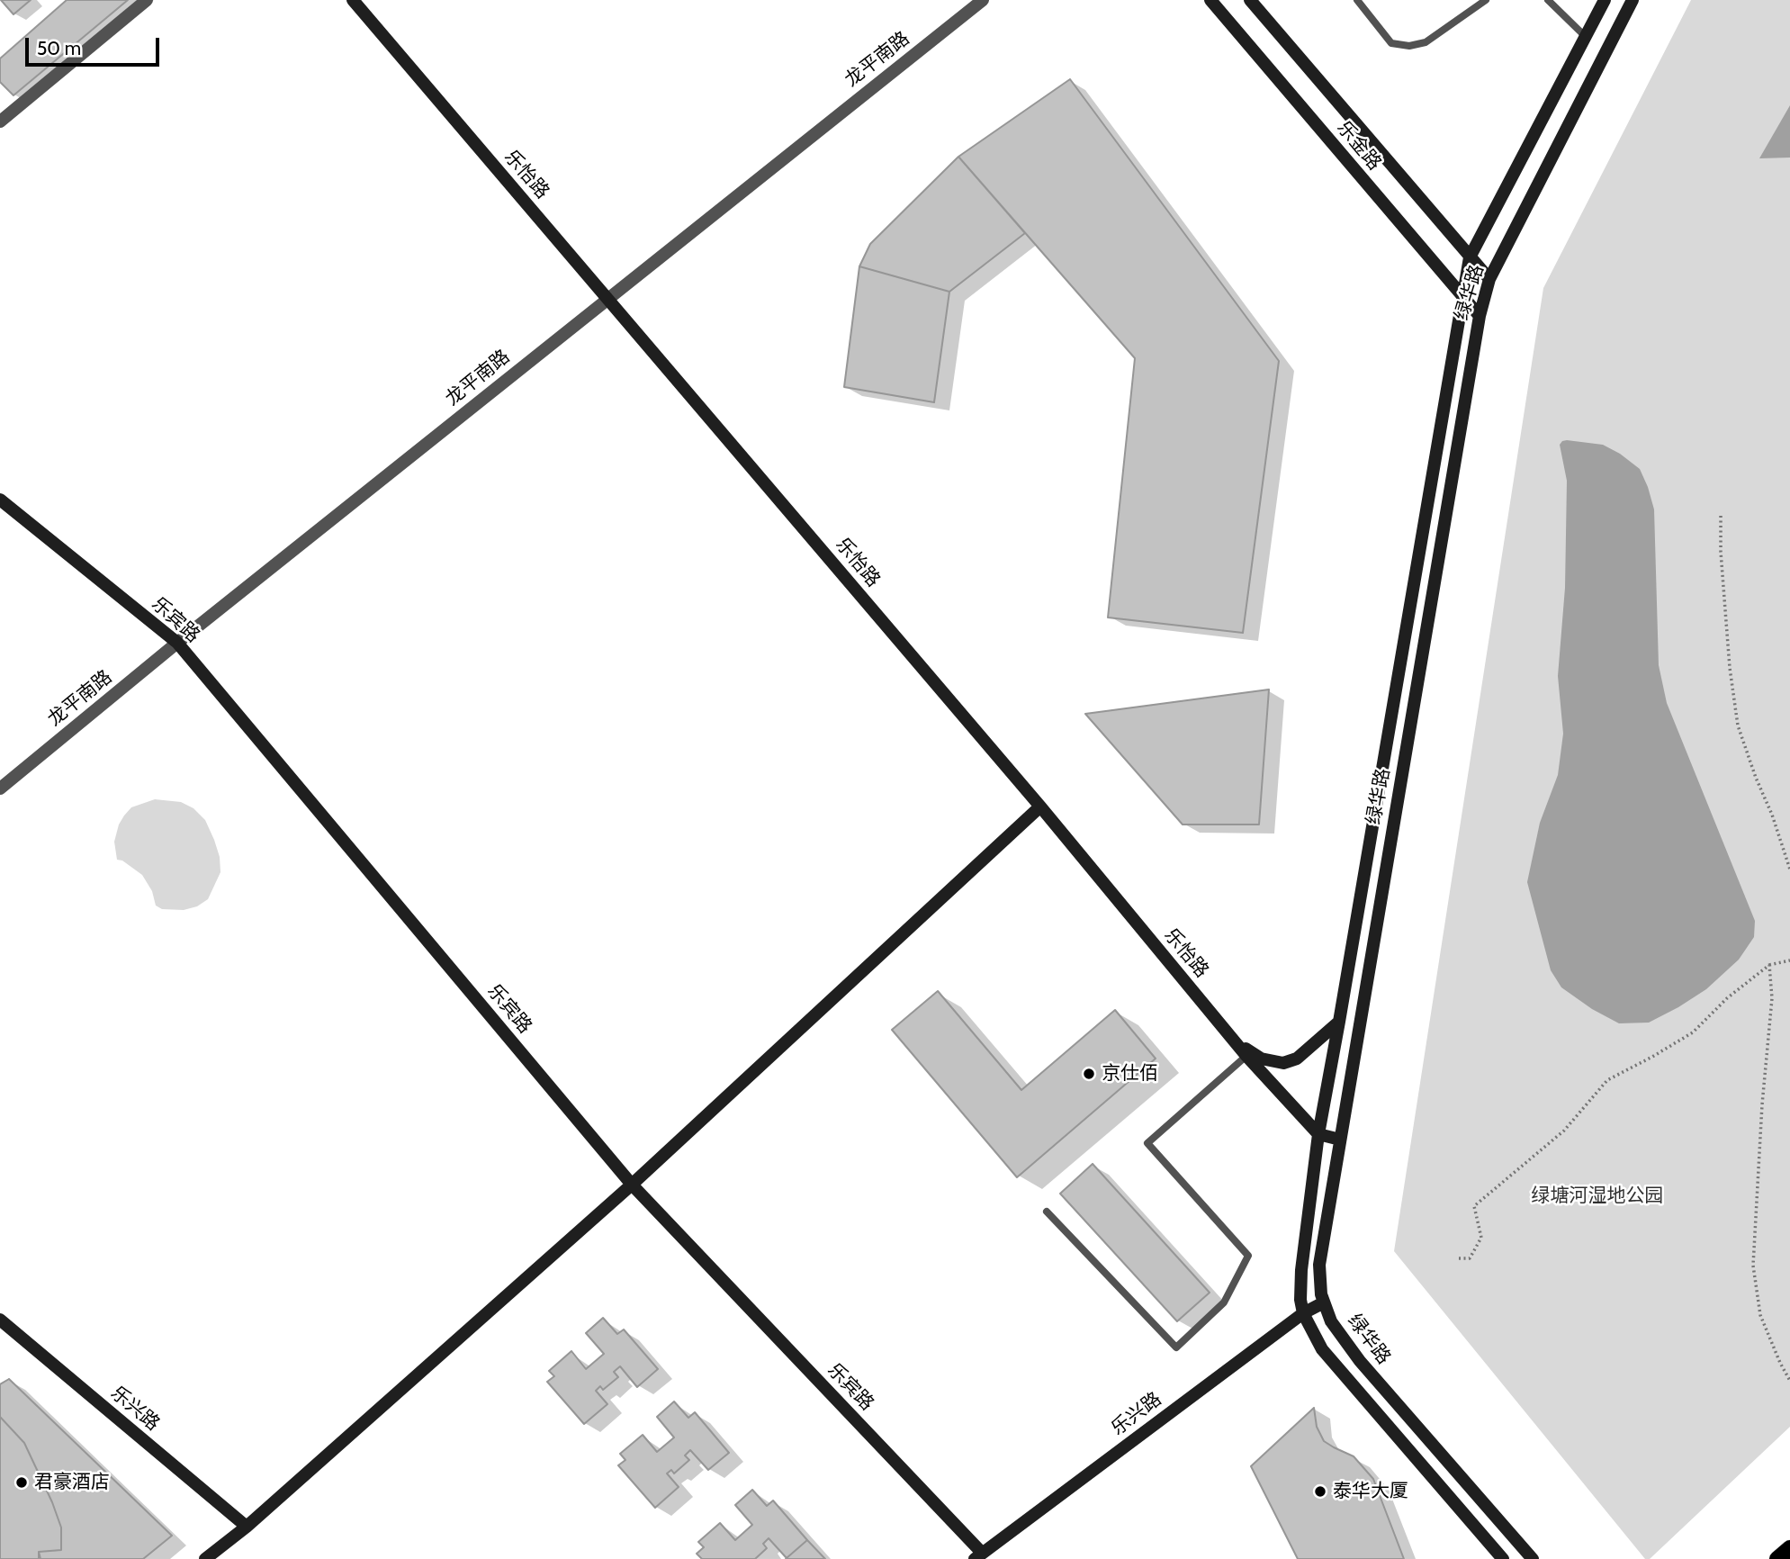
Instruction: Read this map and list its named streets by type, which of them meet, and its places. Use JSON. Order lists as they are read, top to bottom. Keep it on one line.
{"streets":{"street":["龙平南路","乐金路","乐怡路","绿华路","乐宾路","乐兴路"]},"crossings":[["龙平南路","乐怡路"],["龙平南路","乐宾路"],["乐金路","绿华路"],["乐怡路","绿华路"],["绿华路","乐兴路"],["乐宾路","乐兴路"]],"parks":["绿塘河湿地公园"],"places":["京仕佰","君豪酒店","泰华大厦"],"scale_bar":"50 m"}
